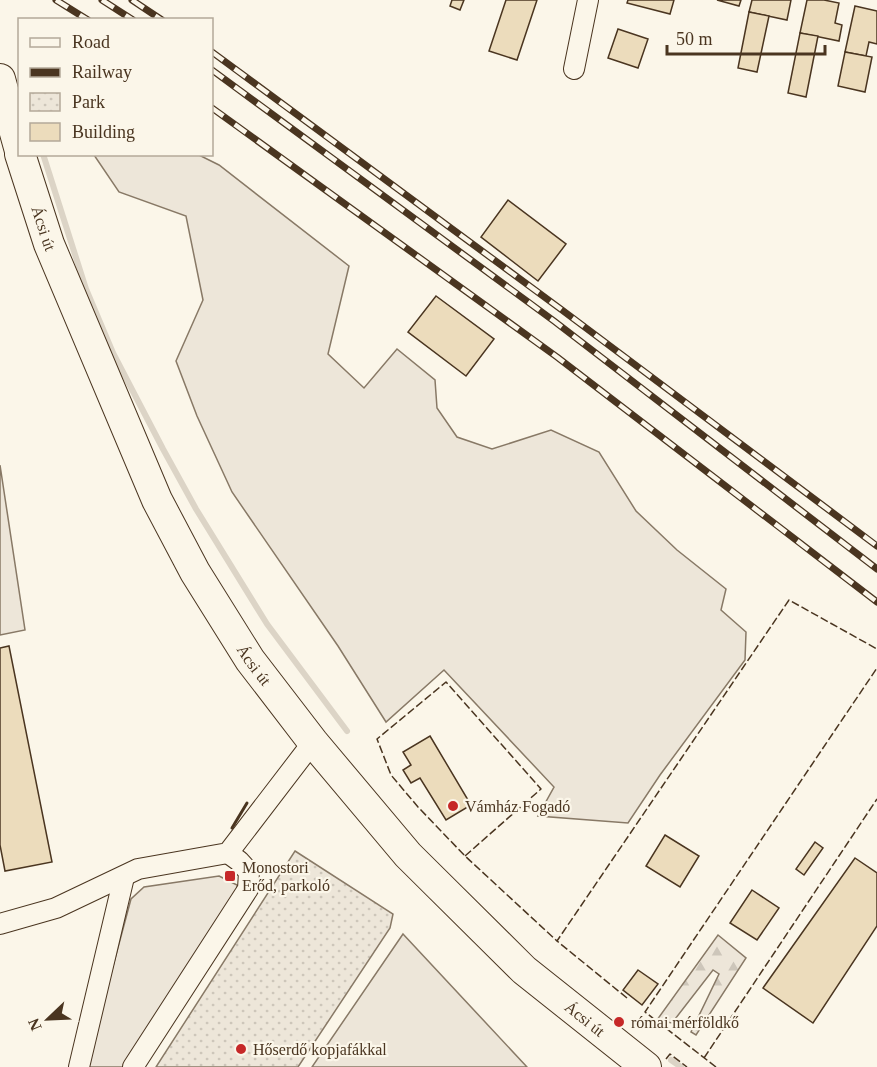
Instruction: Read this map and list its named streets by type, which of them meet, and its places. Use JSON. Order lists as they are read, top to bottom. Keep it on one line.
{"streets":{"main road":["Ácsi út"]},"places":{"other":["Vámház Fogadó","római mérföldkő","Hőserdő kopjafákkal"],"transit":["Monostori Erőd, parkoló"]},"legend":["Road","Railway","Park","Building"],"scale_bar":"50 m","north":"bottom left"}
